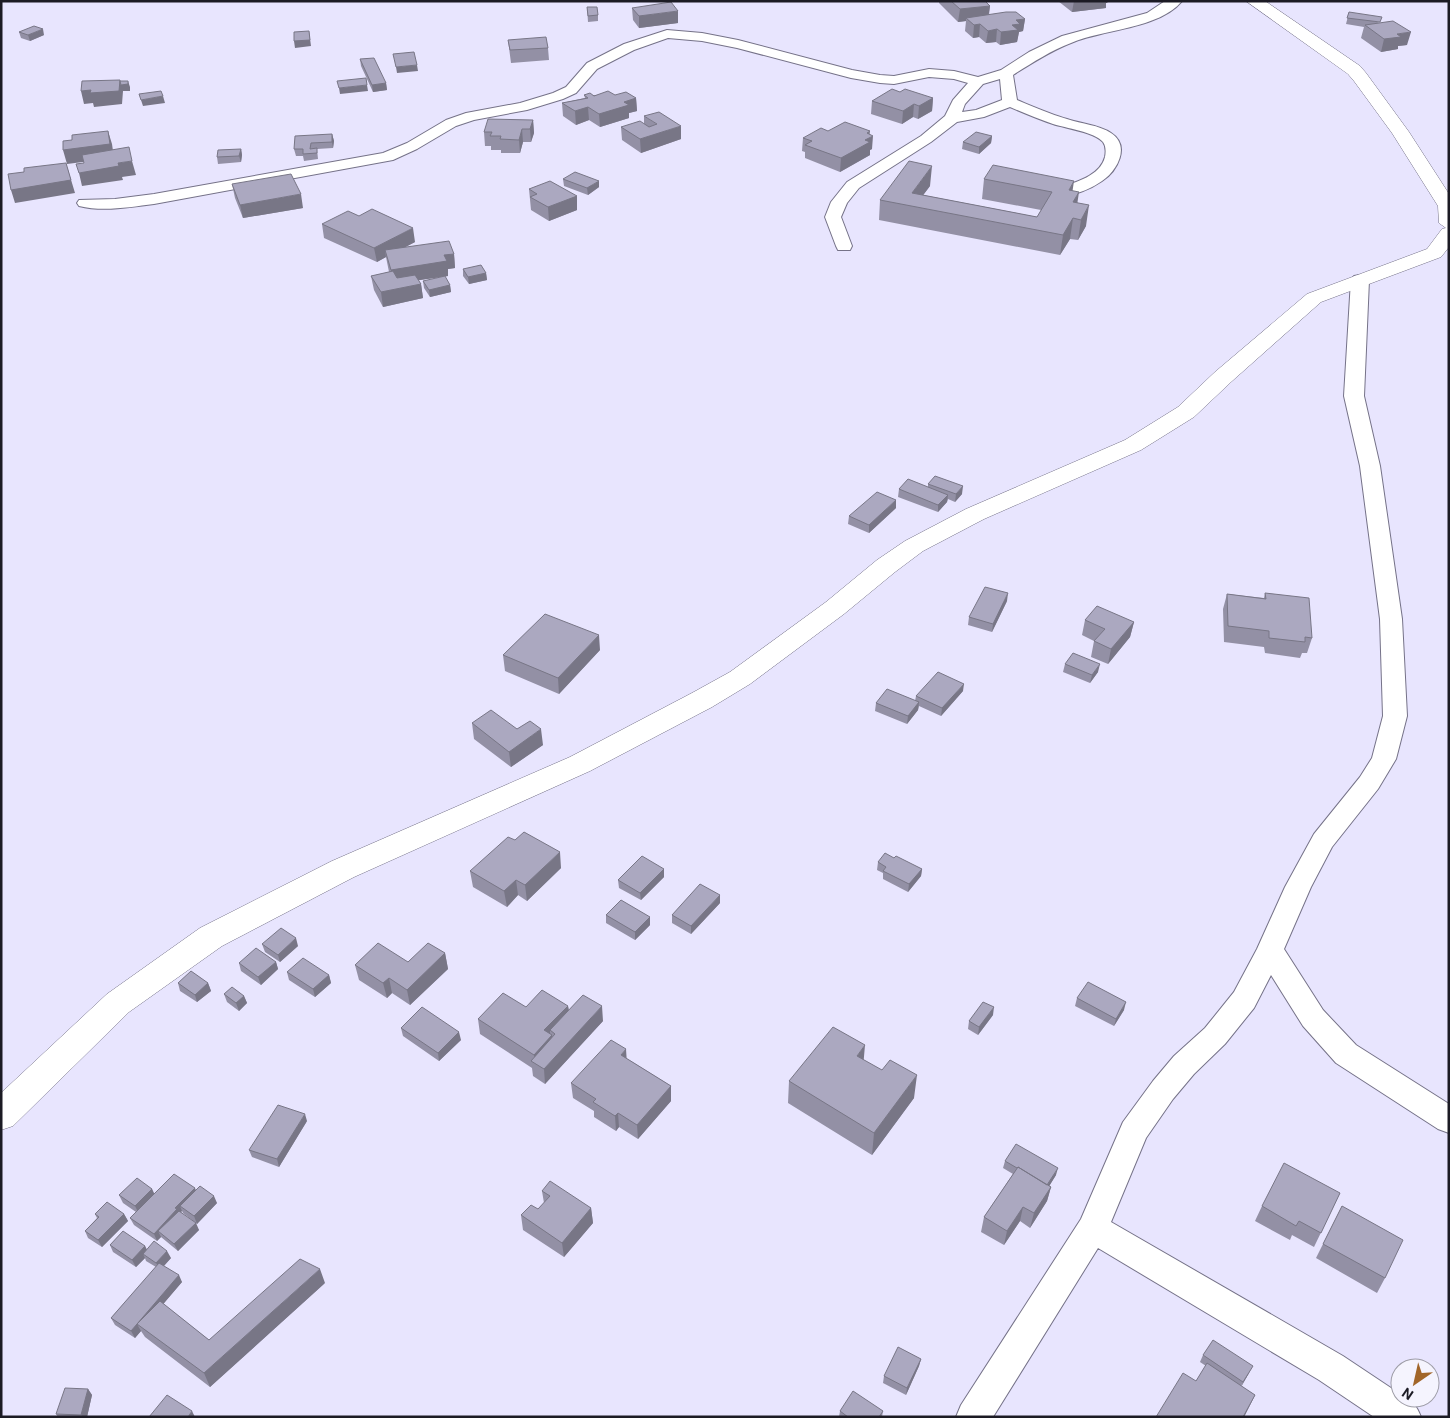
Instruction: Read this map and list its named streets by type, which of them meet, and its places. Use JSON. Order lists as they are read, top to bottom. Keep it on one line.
{"north":"bottom left"}
